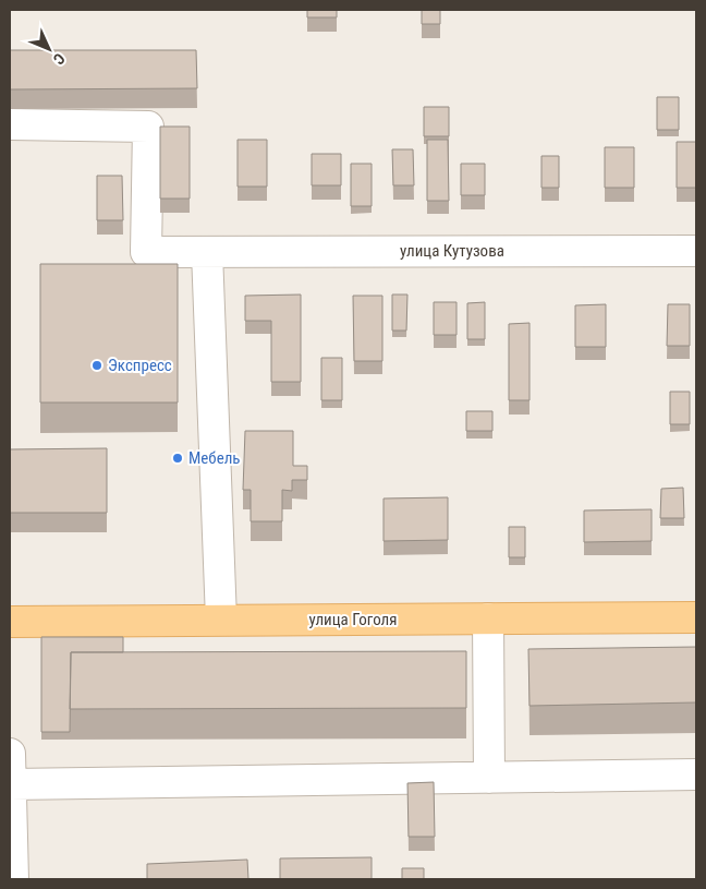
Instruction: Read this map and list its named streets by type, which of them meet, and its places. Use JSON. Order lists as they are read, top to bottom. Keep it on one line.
{"streets":{"main road":["улица Гоголя"],"street":["улица Кутузова"]},"places":["Экспресс","Мебель"],"north":"bottom right"}
